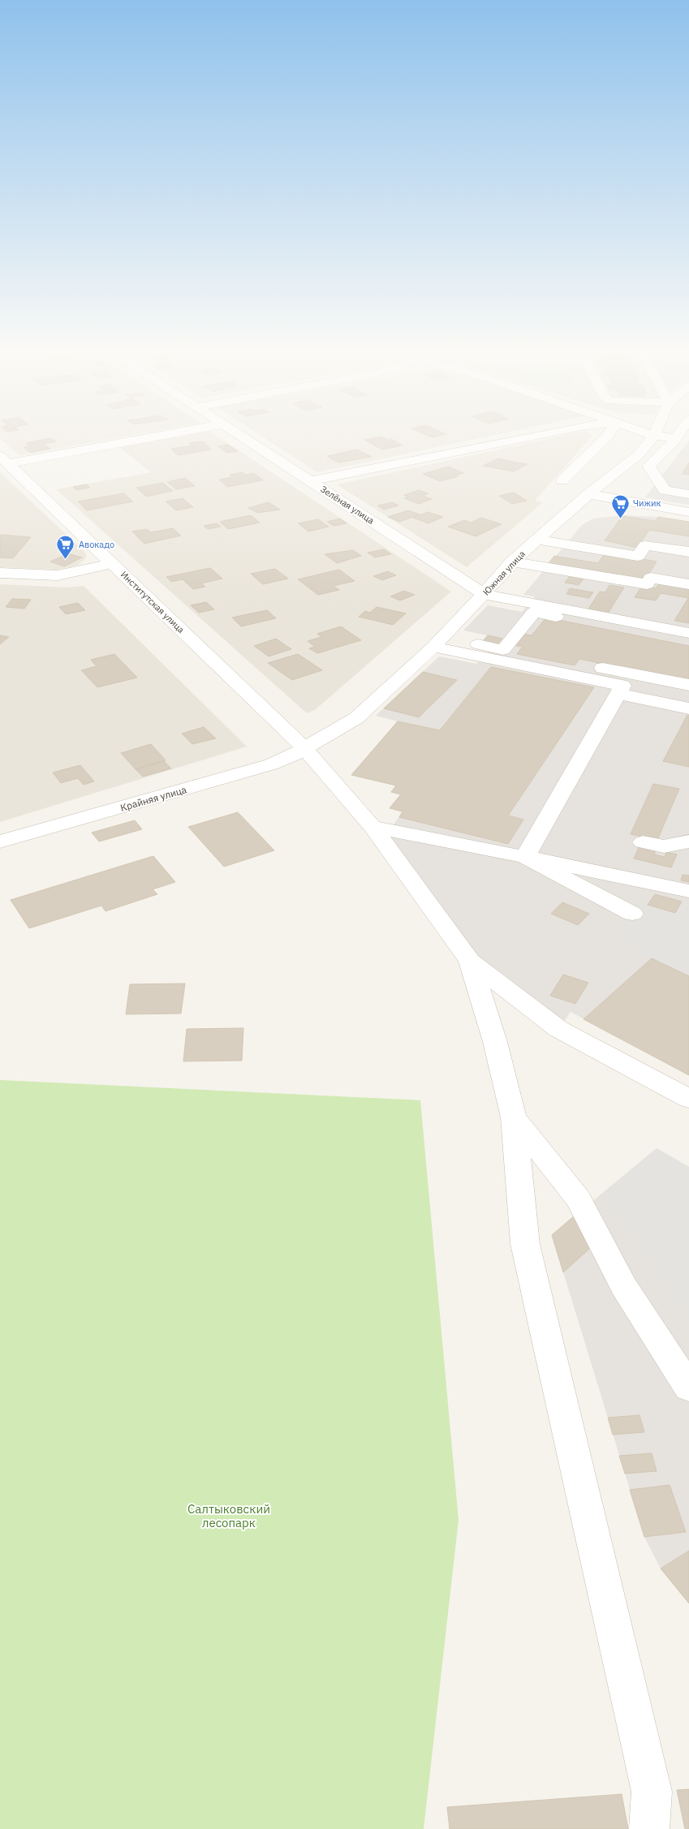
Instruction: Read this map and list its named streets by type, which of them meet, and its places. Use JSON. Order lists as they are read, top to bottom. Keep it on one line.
{"streets":{"street":["Зелёная улица","Южная улица","Институтская улица","Крайняя улица"]},"crossings":[["Зелёная улица","Южная улица"],["Южная улица","Институтская улица"],["Южная улица","Крайняя улица"],["Институтская улица","Крайняя улица"]],"parks":["Салтыковский лесопарк"],"places":{"supermarket":["Чижик","Авокадо"]}}
